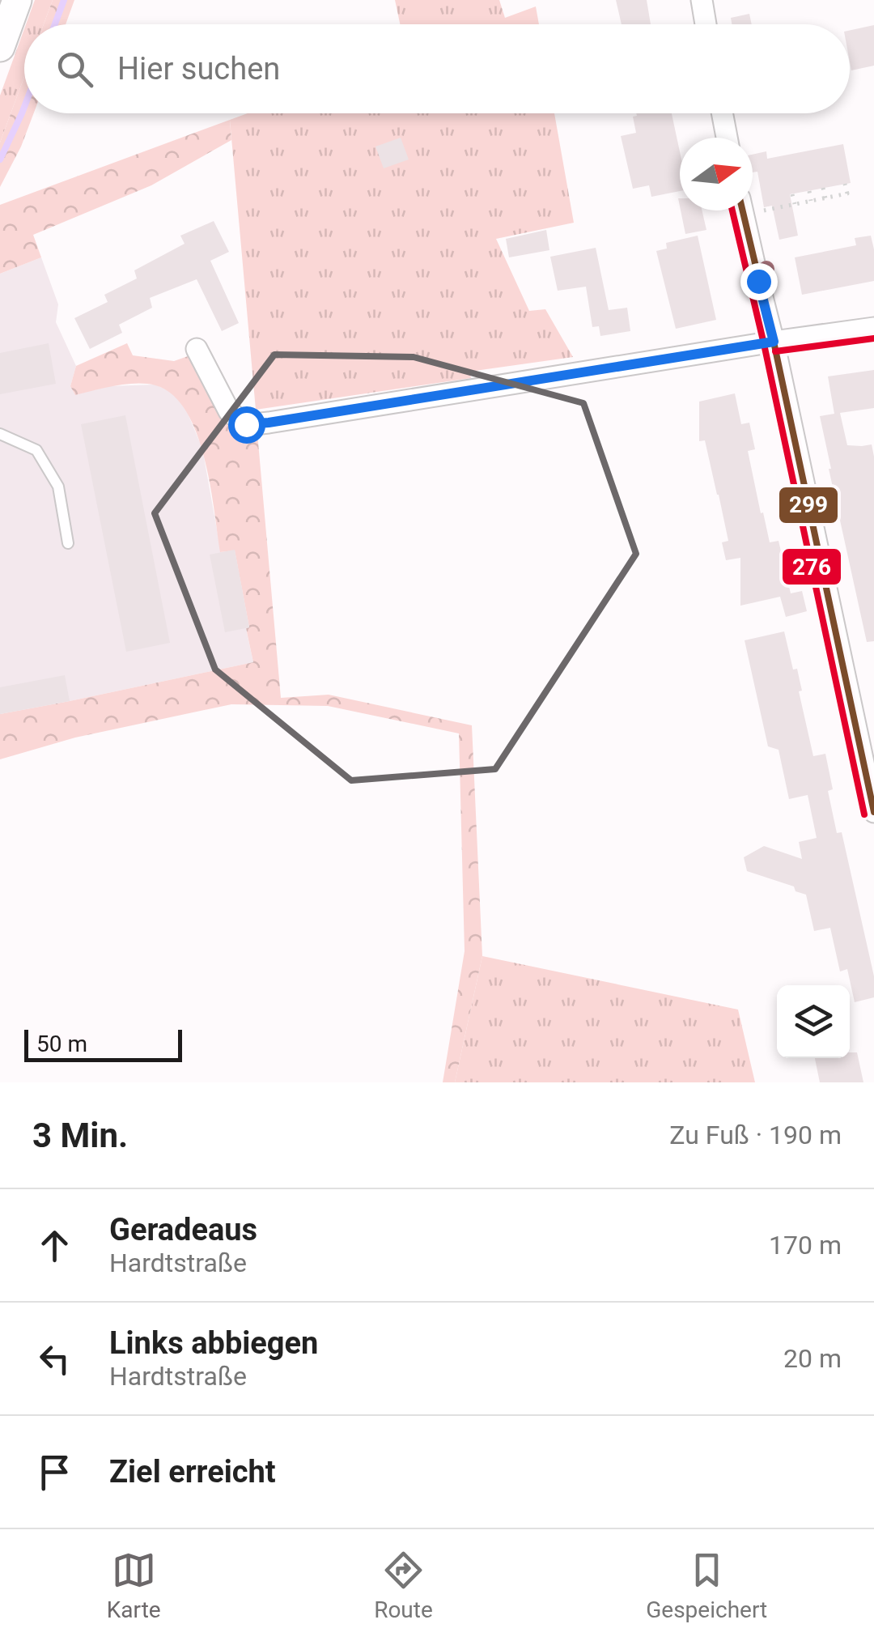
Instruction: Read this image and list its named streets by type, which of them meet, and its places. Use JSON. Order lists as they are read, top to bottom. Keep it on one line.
{"lines":["transit line 299","transit line 276"],"scale_bar":"50 m","north":"right","page":{"search":"Hier suchen","scale":"50 m","heading":["3 Min.","Zu Fuß · 190 m"],"list":[["Geradeaus","Hardtstraße","170 m"],["Links abbiegen","Hardtstraße","20 m"],"Ziel erreicht"],"nav":["Karte","Route","Gespeichert"]}}
